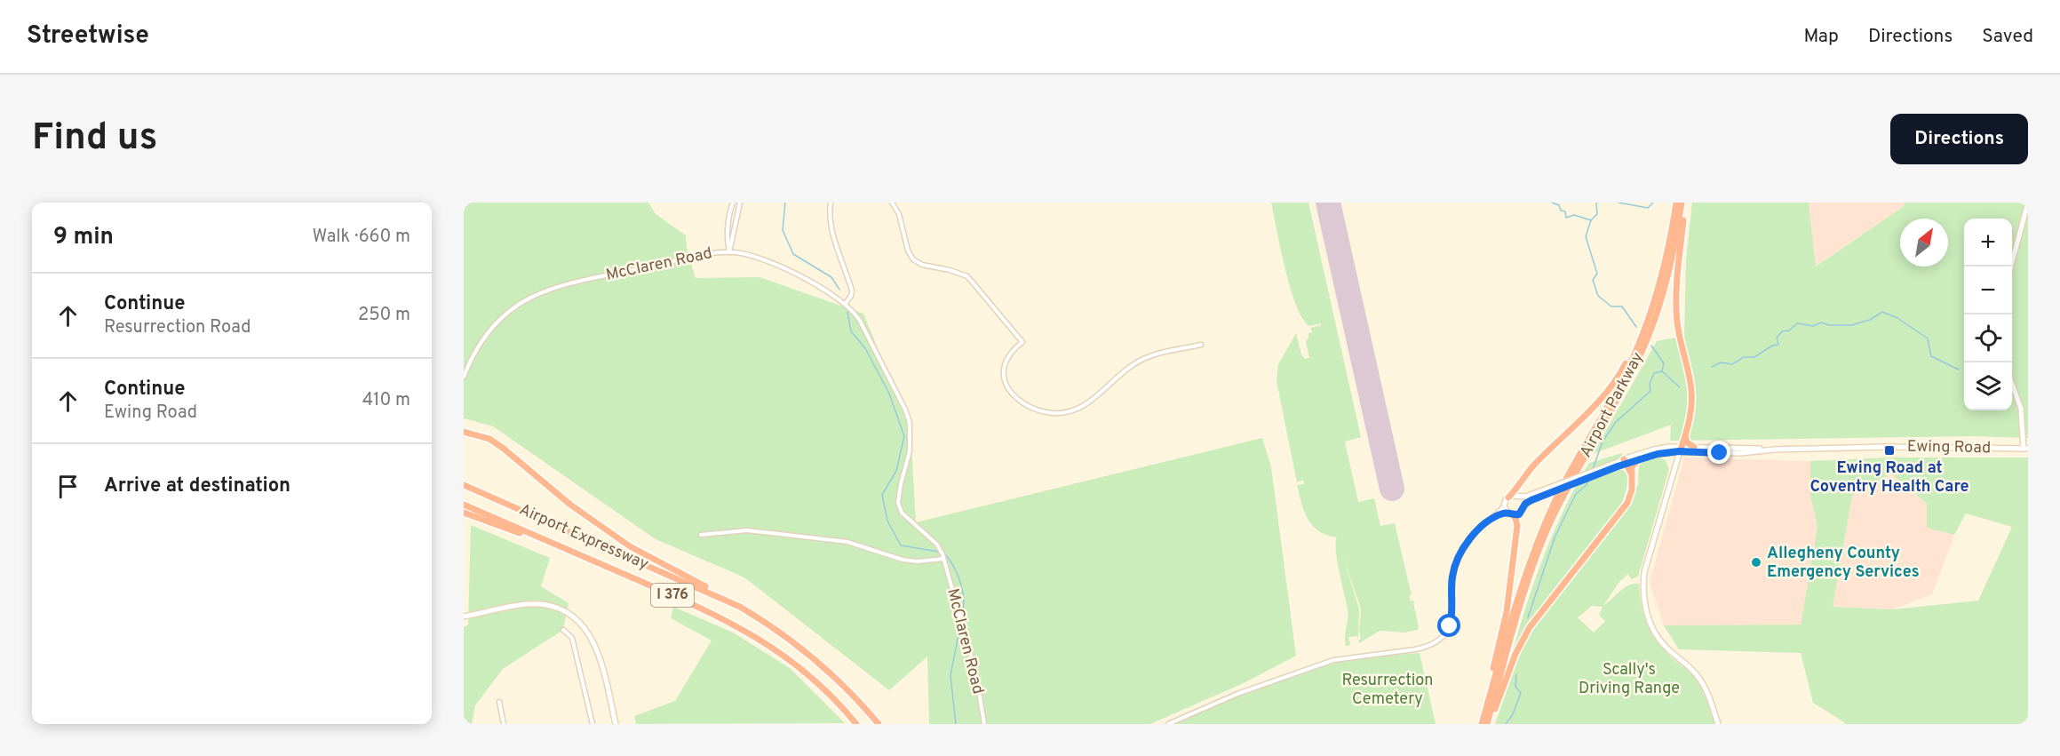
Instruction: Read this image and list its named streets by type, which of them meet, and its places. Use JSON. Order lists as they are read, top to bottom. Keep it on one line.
{"streets":{"highway":["Airport Parkway","Airport Expressway","I 376"],"street":["McClaren Road","Ewing Road"]},"parks":["Scally's Driving Range","Resurrection Cemetery"],"places":{"transit":["Ewing Road at Coventry Health Care"],"other":["Allegheny County Emergency Services"]},"north":"top right","page":{"header":"Streetwise","nav":["Map","Directions","Saved"],"buttons":"Directions","title":"Find us","heading":["9 min","Walk · 660 m"],"map_buttons":["+","−"],"list":[["Continue","Resurrection Road","250 m"],["Continue","Ewing Road","410 m"],"Arrive at destination"]}}
